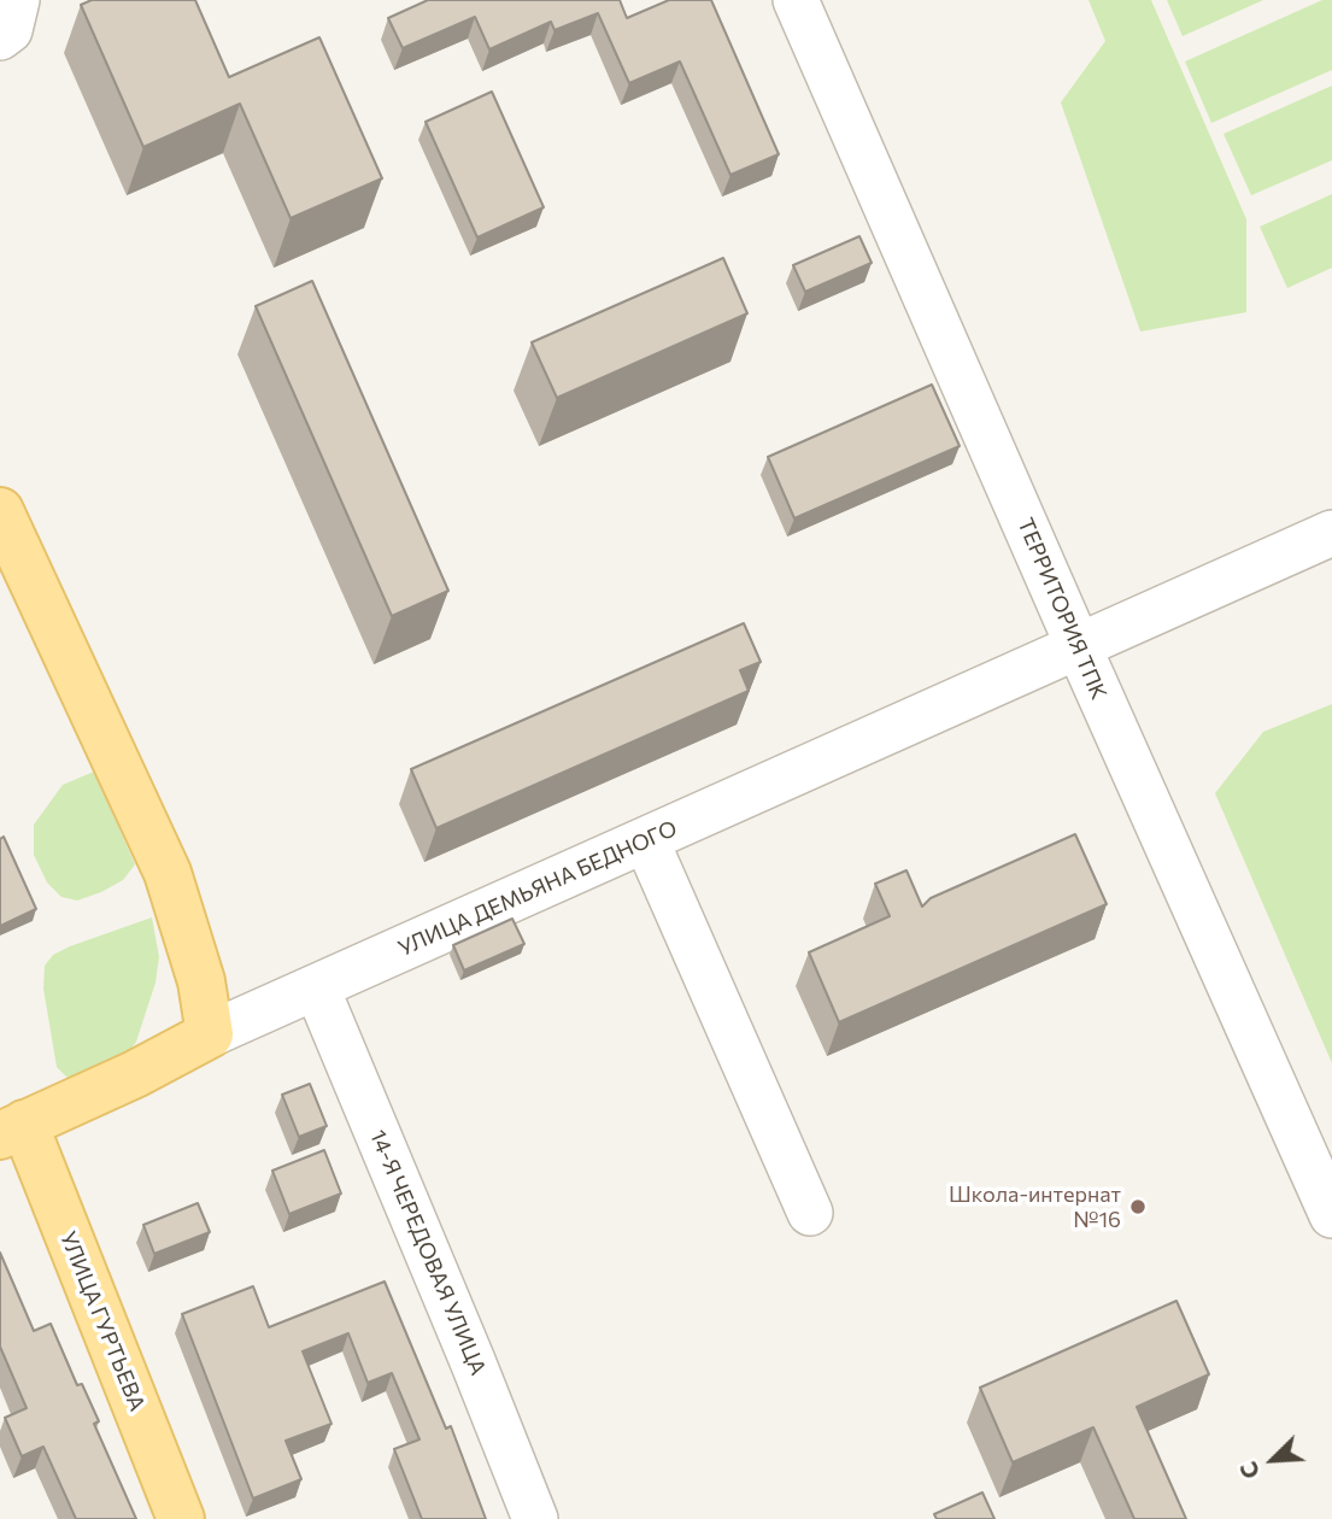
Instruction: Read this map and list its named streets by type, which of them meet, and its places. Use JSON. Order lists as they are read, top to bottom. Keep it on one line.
{"streets":{"main road":["УЛИЦА ДЕМЬЯНА БЕДНОГО","УЛИЦА ГУРТЬЕВА"],"street":["ТЕРРИТОРИЯ ТПК","14-Я ЧЕРЕДОВАЯ УЛИЦА"]},"crossings":[["ТЕРРИТОРИЯ ТПК","УЛИЦА ДЕМЬЯНА БЕДНОГО"],["УЛИЦА ДЕМЬЯНА БЕДНОГО","14-Я ЧЕРЕДОВАЯ УЛИЦА"],["УЛИЦА ДЕМЬЯНА БЕДНОГО","УЛИЦА ГУРТЬЕВА"]],"places":["Школа-интернат №16"],"north":"bottom left"}
